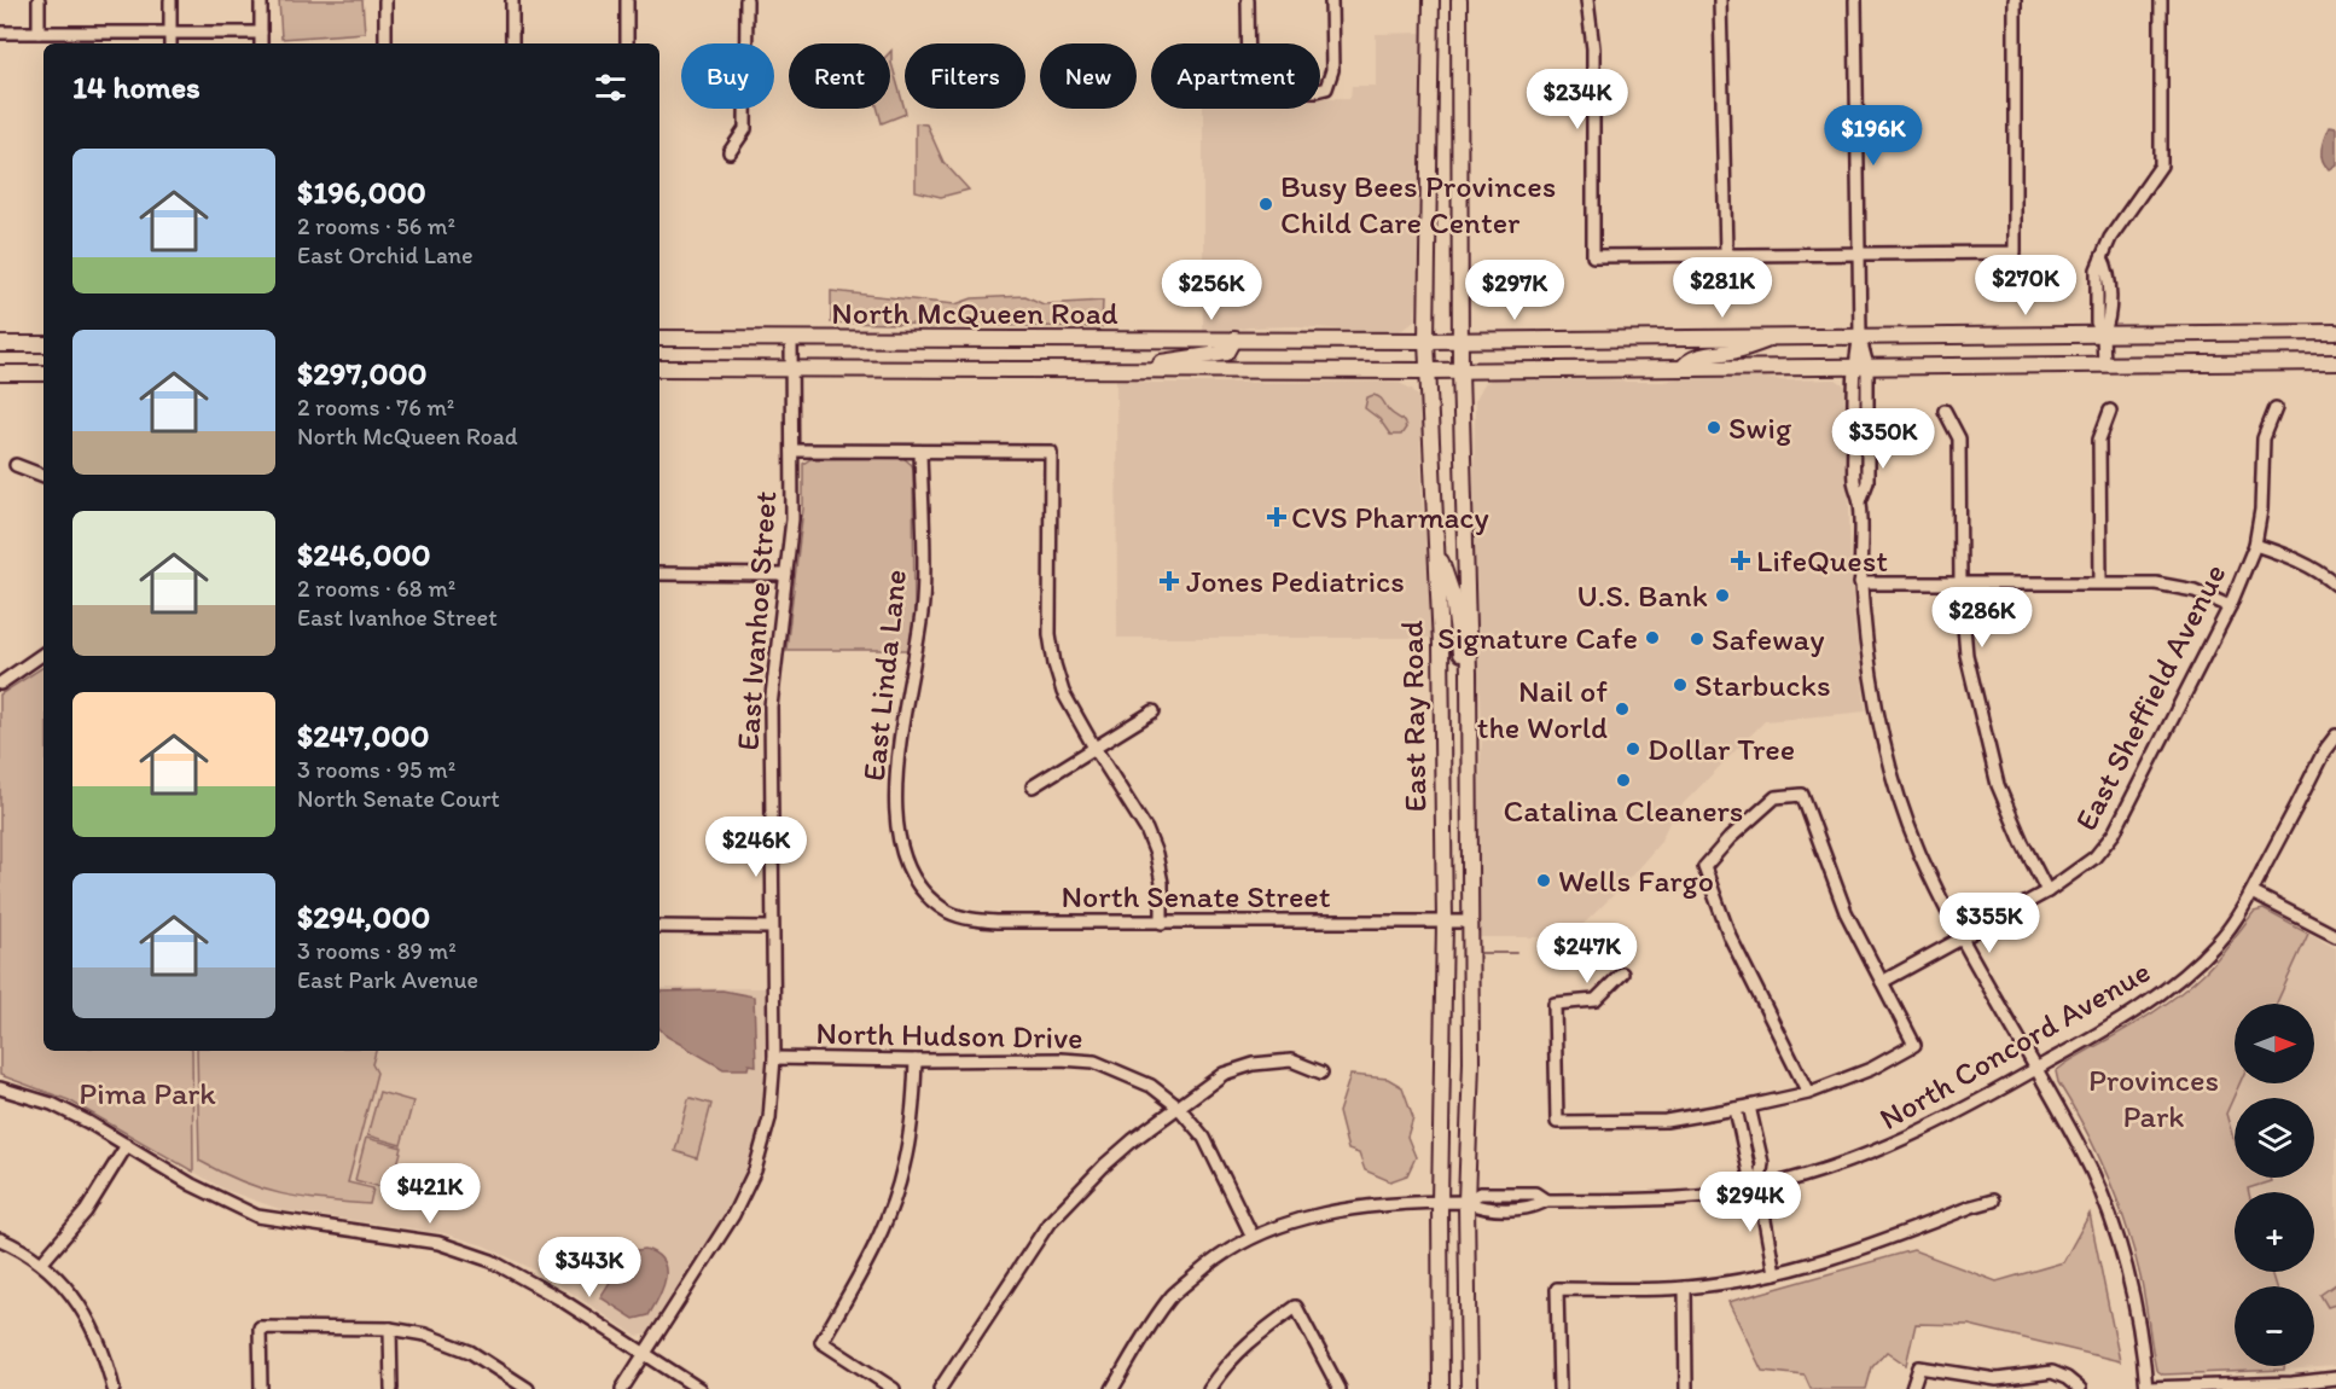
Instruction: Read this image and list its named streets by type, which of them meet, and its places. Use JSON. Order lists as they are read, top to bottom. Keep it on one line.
{"streets":{"main road":["North McQueen Road","East Ray Road"],"street":["East Ivanhoe Street","East Linda Lane","East Sheffield Avenue","North Senate Street","North Hudson Drive","North Concord Avenue"]},"crossings":[["North McQueen Road","East Ivanhoe Street"],["North McQueen Road","East Ray Road"],["East Ivanhoe Street","North Hudson Drive"],["East Linda Lane","North Senate Street"],["East Ray Road","North Senate Street"],["East Ray Road","North Concord Avenue"],["North Hudson Drive","North Concord Avenue"]],"parks":["Provinces Park","Pima Park"],"places":{"other":["Busy Bees Provinces Child Care Center","Swig","U.S. Bank","Signature Cafe","Safeway","Starbucks","Nail of the World","Dollar Tree","Catalina Cleaners","Wells Fargo"],"health":["CVS Pharmacy","LifeQuest","Jones Pediatrics"]},"north":"right","page":{"chip":["Buy","Rent","Filters","New","Apartment"],"heading":"14 homes","price":["$234K","$196K","$270K","$281K","$256K","$297K","$350K","$286K","$246K","$355K","$247K","$421K","$294K","$343K"],"list":[{"name":"$196,000","note":"2 rooms · 56 m² · East Orchid Lane"},{"name":"$297,000","note":"2 rooms · 76 m² · North McQueen Road"},{"name":"$246,000","note":"2 rooms · 68 m² · East Ivanhoe Street"},{"name":"$247,000","note":"3 rooms · 95 m² · North Senate Court"},{"name":"$294,000","note":"3 rooms · 89 m² · East Park Avenue"}],"map_buttons":["+","−"]}}
